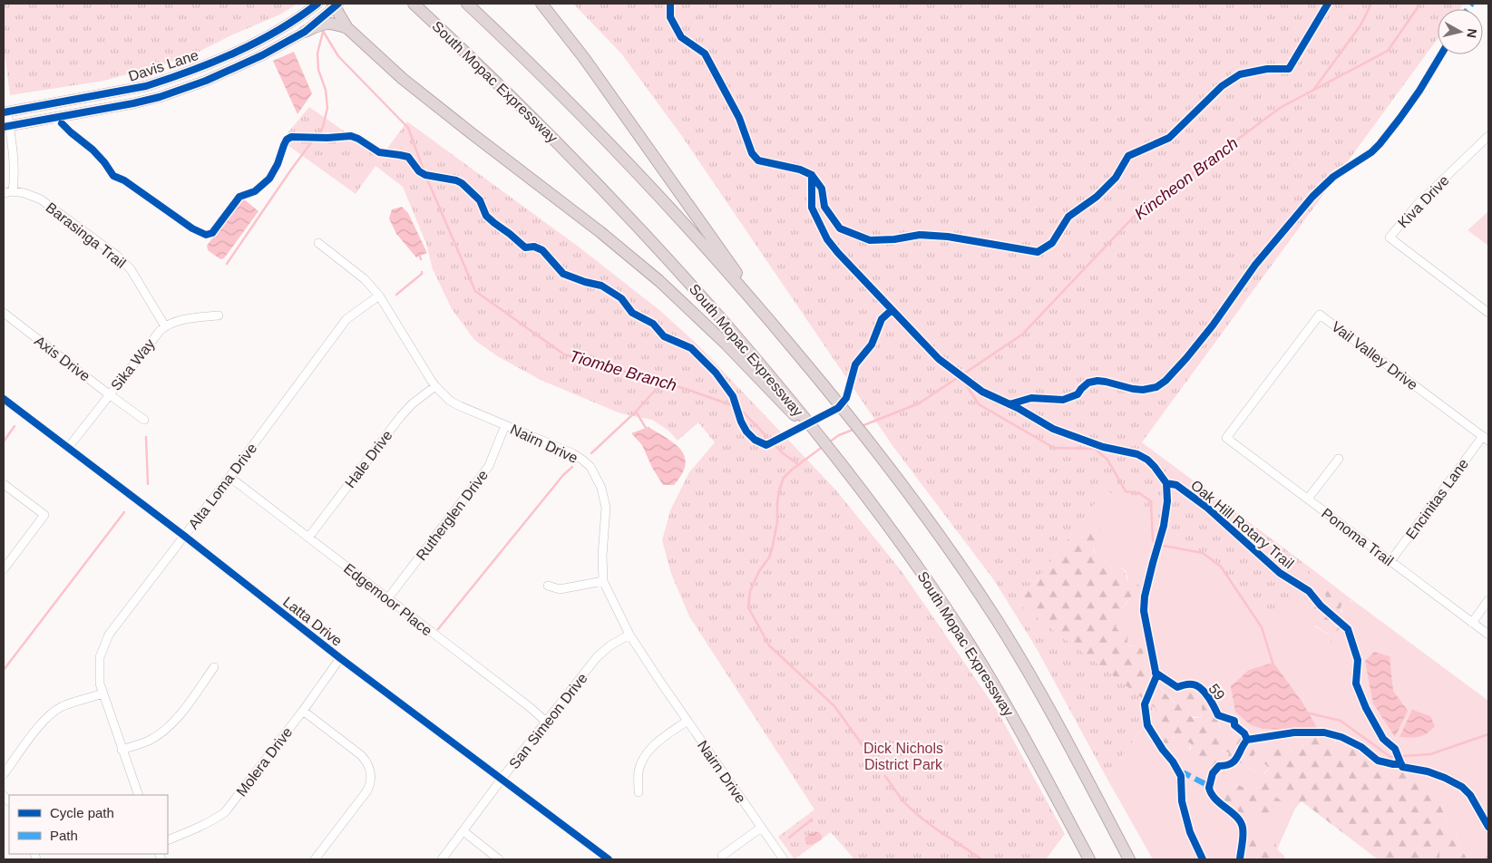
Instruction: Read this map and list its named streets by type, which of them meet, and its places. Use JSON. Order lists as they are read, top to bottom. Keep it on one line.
{"streets":{"highway":["South Mopac Expressway"],"main road":["Davis Lane"],"street":["Kiva Drive","Barasinga Trail","Vail Valley Drive","Axis Drive","Sika Way","Nairn Drive","Hale Drive","Alta Loma Drive","Encinitas Lane","Rutherglen Drive","Ponoma Trail","Edgemoor Place","Latta Drive","San Simeon Drive","Molera Drive"],"cycle path":["Oak Hill Rotary Trail","59"]},"crossings":[["Barasinga Trail","Sika Way"],["Vail Valley Drive","Encinitas Lane"],["Vail Valley Drive","Ponoma Trail"],["Axis Drive","Sika Way"],["Sika Way","Latta Drive"],["Nairn Drive","Hale Drive"],["Nairn Drive","Alta Loma Drive"],["Nairn Drive","Rutherglen Drive"],["Nairn Drive","San Simeon Drive"],["Hale Drive","Edgemoor Place"],["Alta Loma Drive","Edgemoor Place"],["Alta Loma Drive","Latta Drive"],["Encinitas Lane","Ponoma Trail"],["Rutherglen Drive","Edgemoor Place"],["Edgemoor Place","San Simeon Drive"],["Latta Drive","San Simeon Drive"],["Latta Drive","Molera Drive"]],"water":["Kincheon Branch","Tiombe Branch"],"parks":["Dick Nichols District Park"],"legend":["Cycle path","Path"],"north":"right"}
